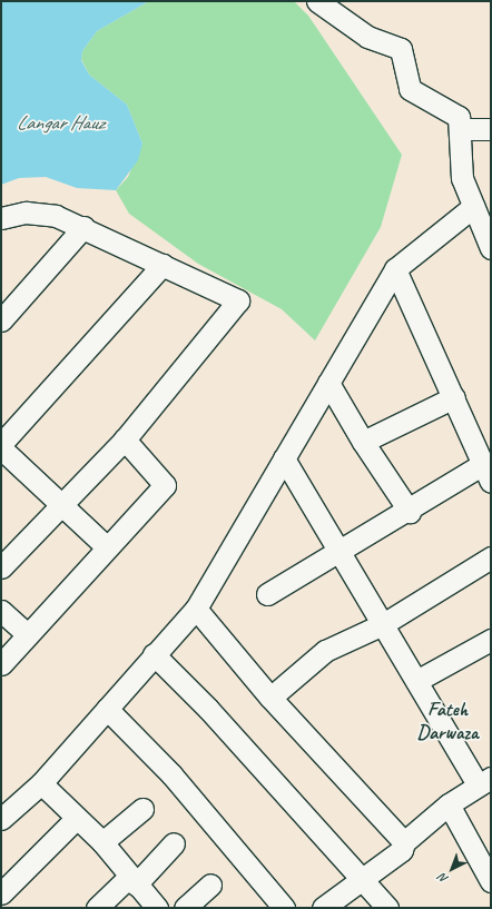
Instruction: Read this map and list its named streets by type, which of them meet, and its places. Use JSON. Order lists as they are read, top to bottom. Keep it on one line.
{"districts":["Fateh Darwaza"],"water":["Langar Hauz"],"north":"bottom left"}
